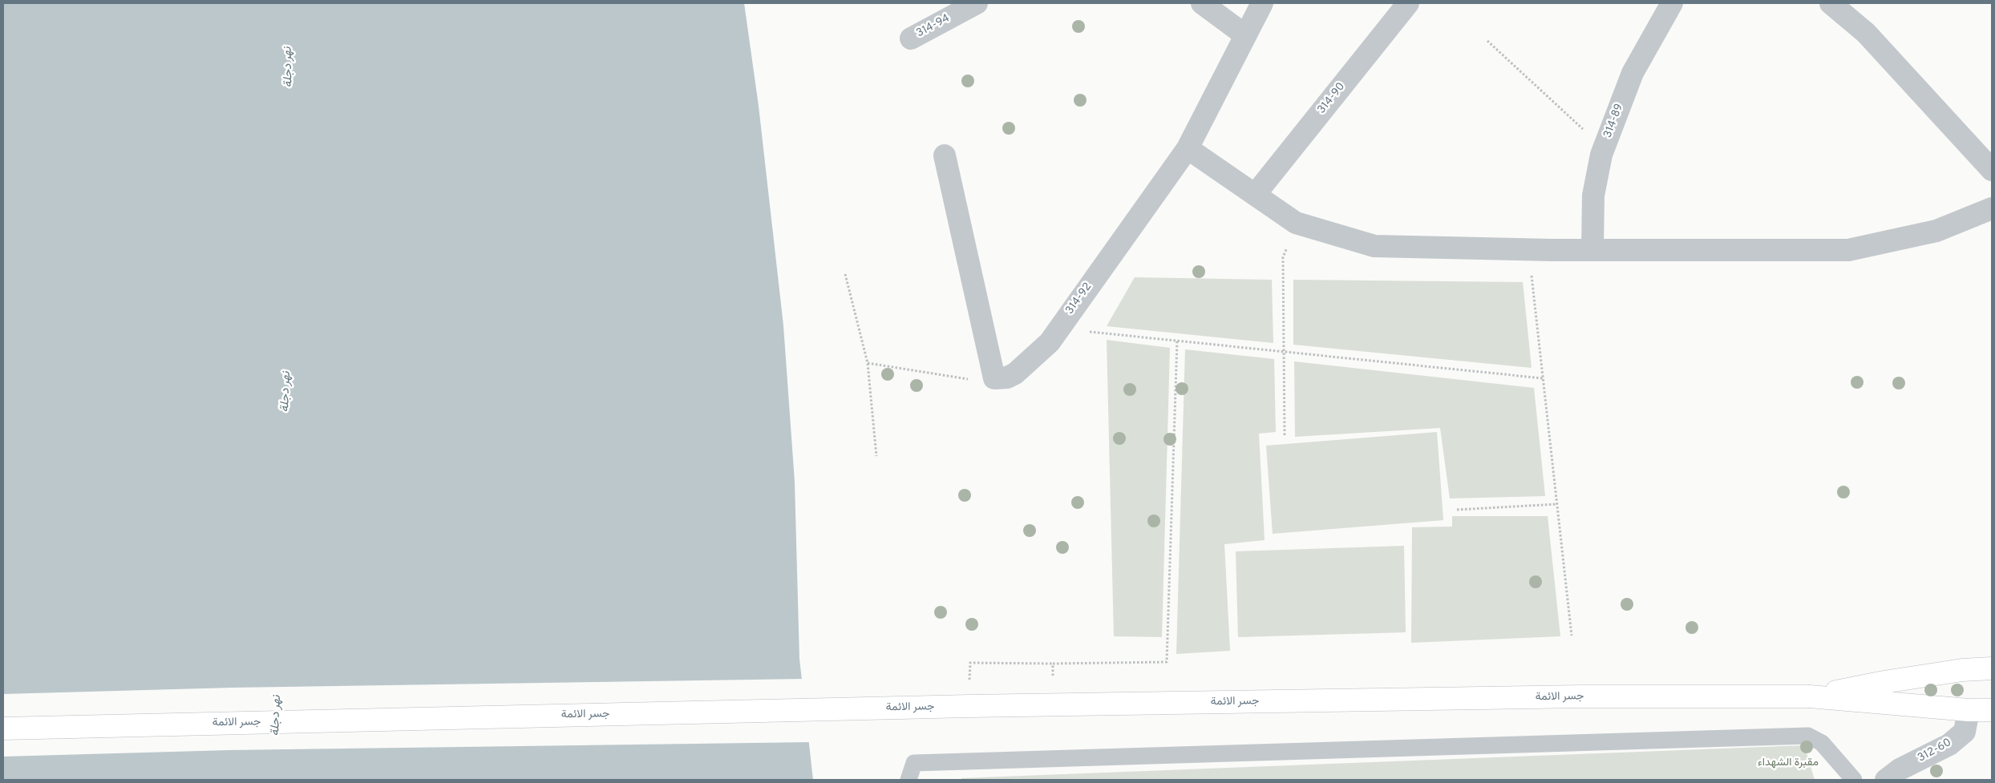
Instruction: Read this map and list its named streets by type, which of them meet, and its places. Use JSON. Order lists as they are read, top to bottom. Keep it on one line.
{"streets":{"main road":["جسر الائمة"],"street":["314-94","314-90","314-89","314-92","312-60"]},"water":["نهر دجلة"],"parks":["مقبرة الشهداء"]}
